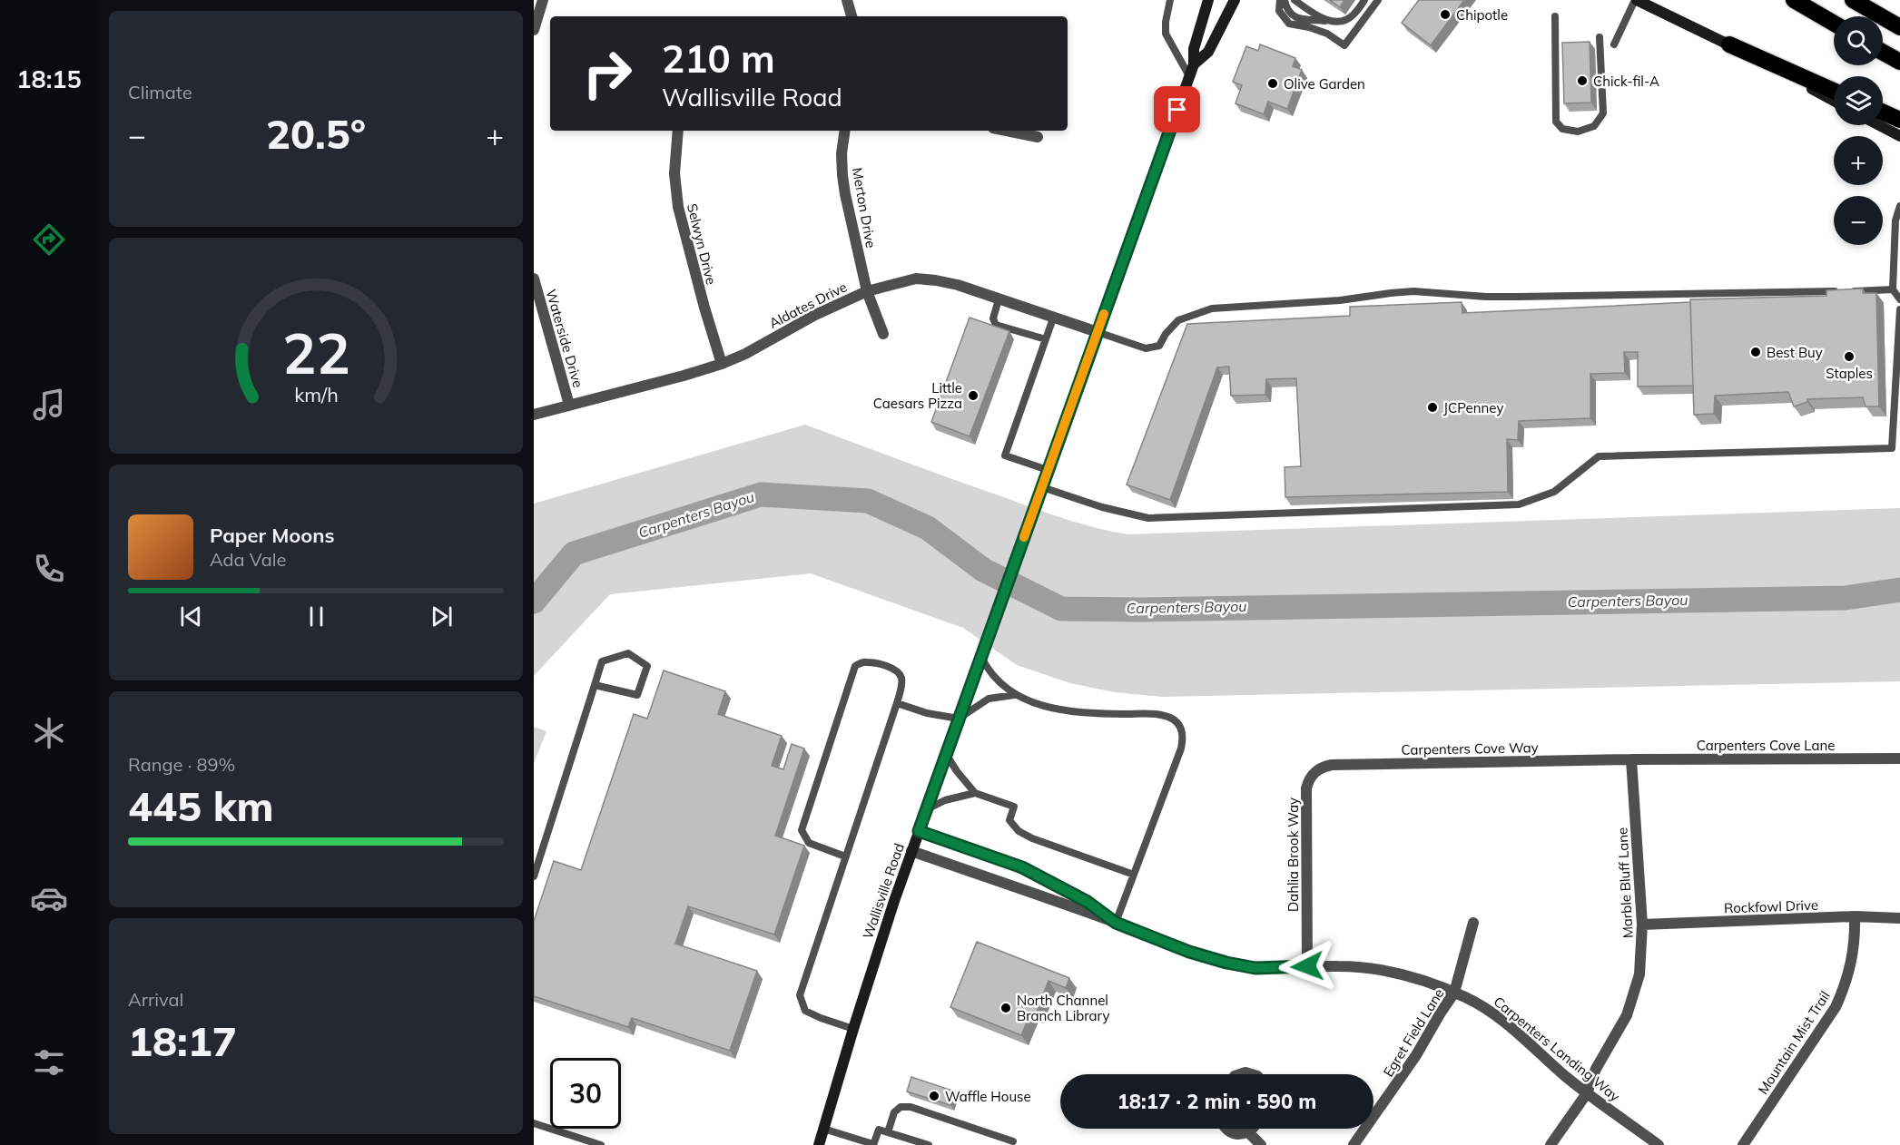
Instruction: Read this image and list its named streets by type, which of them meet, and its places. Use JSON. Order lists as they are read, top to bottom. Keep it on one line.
{"streets":{"main road":["Wallisville Road"],"street":["Merton Drive","Selwyn Drive","Aldates Drive","Waterside Drive","Carpenters Cove Lane","Carpenters Cove Way","Dahlia Brook Way","Marble Bluff Lane","Rockfowl Drive","Egret Field Lane","Mountain Mist Trail","Carpenters Landing Way"]},"crossings":[["Merton Drive","Aldates Drive"],["Selwyn Drive","Aldates Drive"],["Aldates Drive","Waterside Drive"],["Aldates Drive","Wallisville Road"],["Carpenters Cove Lane","Carpenters Cove Way"],["Carpenters Cove Lane","Marble Bluff Lane"],["Carpenters Cove Way","Dahlia Brook Way"],["Carpenters Cove Way","Marble Bluff Lane"],["Dahlia Brook Way","Carpenters Landing Way"],["Marble Bluff Lane","Rockfowl Drive"],["Marble Bluff Lane","Carpenters Landing Way"],["Wallisville Road","Carpenters Landing Way"],["Rockfowl Drive","Mountain Mist Trail"],["Egret Field Lane","Carpenters Landing Way"]],"water":["Carpenters Bayou"],"places":["Chipotle","Chick-fil-A","Olive Garden","Best Buy","Staples","Little Caesars Pizza","JCPenney","North Channel Branch Library","Waffle House"],"page":{"tabs":"18:15","tile":["Climate",["Range · 89%","445 km"],["Arrival","18:17"]],"map_buttons":["+","−"],"turn":["210 m","Wallisville Road"],"heat":["−","20.5°","+"],"song":["Paper Moons","Ada Vale"],"limit":"30","trip":"18:17 · 2 min · 590 m","gauge":["22","km/h"]}}
